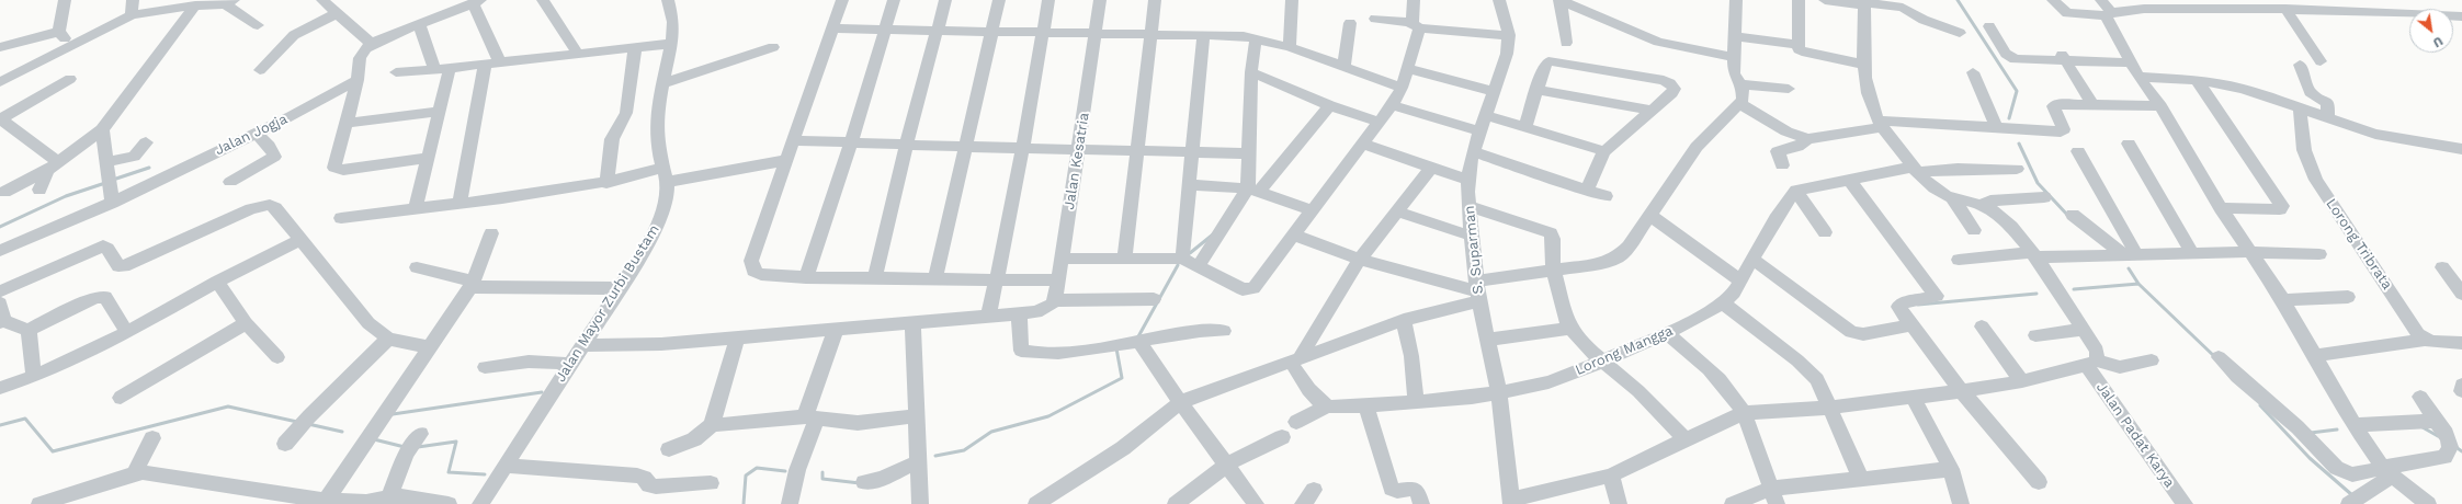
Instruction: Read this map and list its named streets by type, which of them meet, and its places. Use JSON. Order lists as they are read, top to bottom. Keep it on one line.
{"streets":{"street":["Jalan Jogja","Jalan Kesatria","Lorong Tribrata","S. Suparman","Jalan Mayor Zurbi Bustam","Lorong Mangga","Jalan Padat Karya"]},"crossings":[["S. Suparman","Lorong Mangga"]],"north":"bottom right"}
